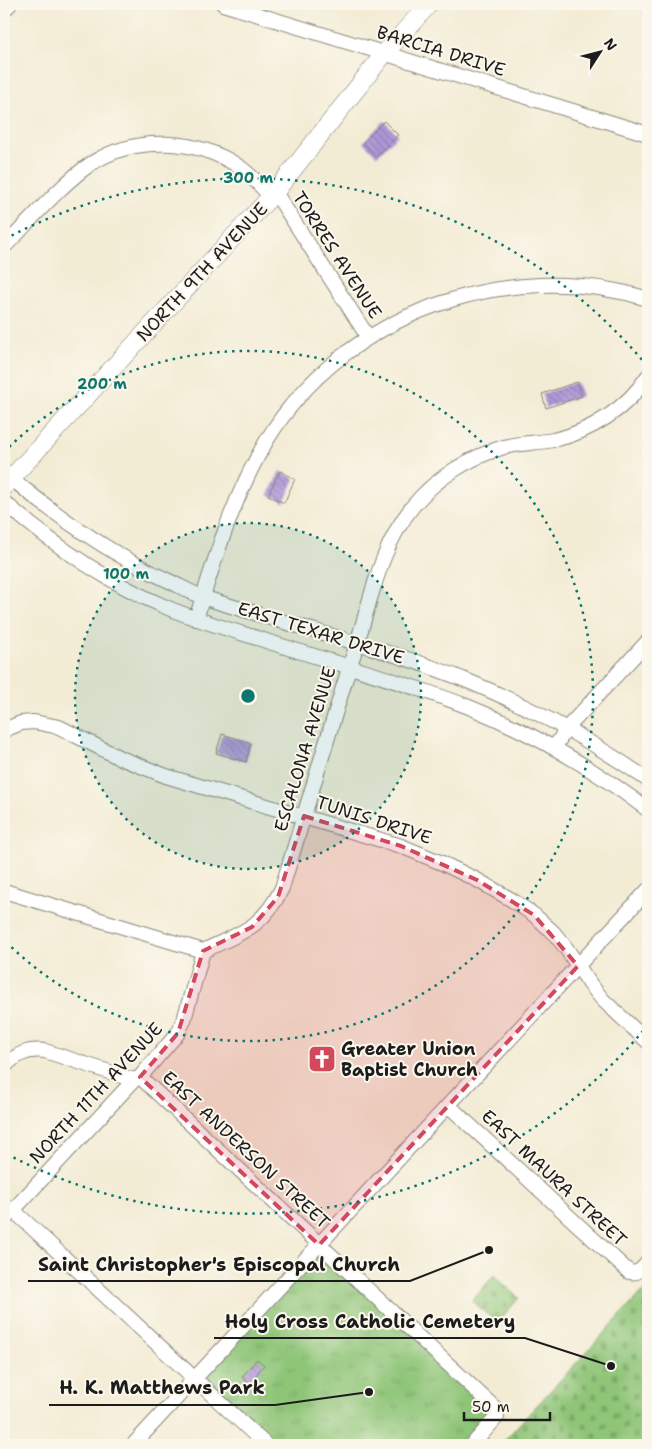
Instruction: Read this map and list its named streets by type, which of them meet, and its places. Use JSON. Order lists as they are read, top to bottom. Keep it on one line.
{"streets":{"main road":["NORTH 9TH AVENUE"],"street":["BARCIA DRIVE","TORRES AVENUE","EAST TEXAR DRIVE","ESCALONA AVENUE","TUNIS DRIVE","NORTH 11TH AVENUE","EAST ANDERSON STREET","EAST MAURA STREET"]},"crossings":[["BARCIA DRIVE","NORTH 9TH AVENUE"],["TORRES AVENUE","NORTH 9TH AVENUE"],["NORTH 9TH AVENUE","EAST TEXAR DRIVE"],["EAST TEXAR DRIVE","ESCALONA AVENUE"],["ESCALONA AVENUE","TUNIS DRIVE"],["ESCALONA AVENUE","NORTH 11TH AVENUE"],["NORTH 11TH AVENUE","EAST ANDERSON STREET"]],"places":{"church":["Greater Union Baptist Church"],"other":["Saint Christopher's Episcopal Church","Holy Cross Catholic Cemetery","H. K. Matthews Park"]},"scale_bar":"50 m","north":"top right","rings":["300 m","200 m","100 m"]}
